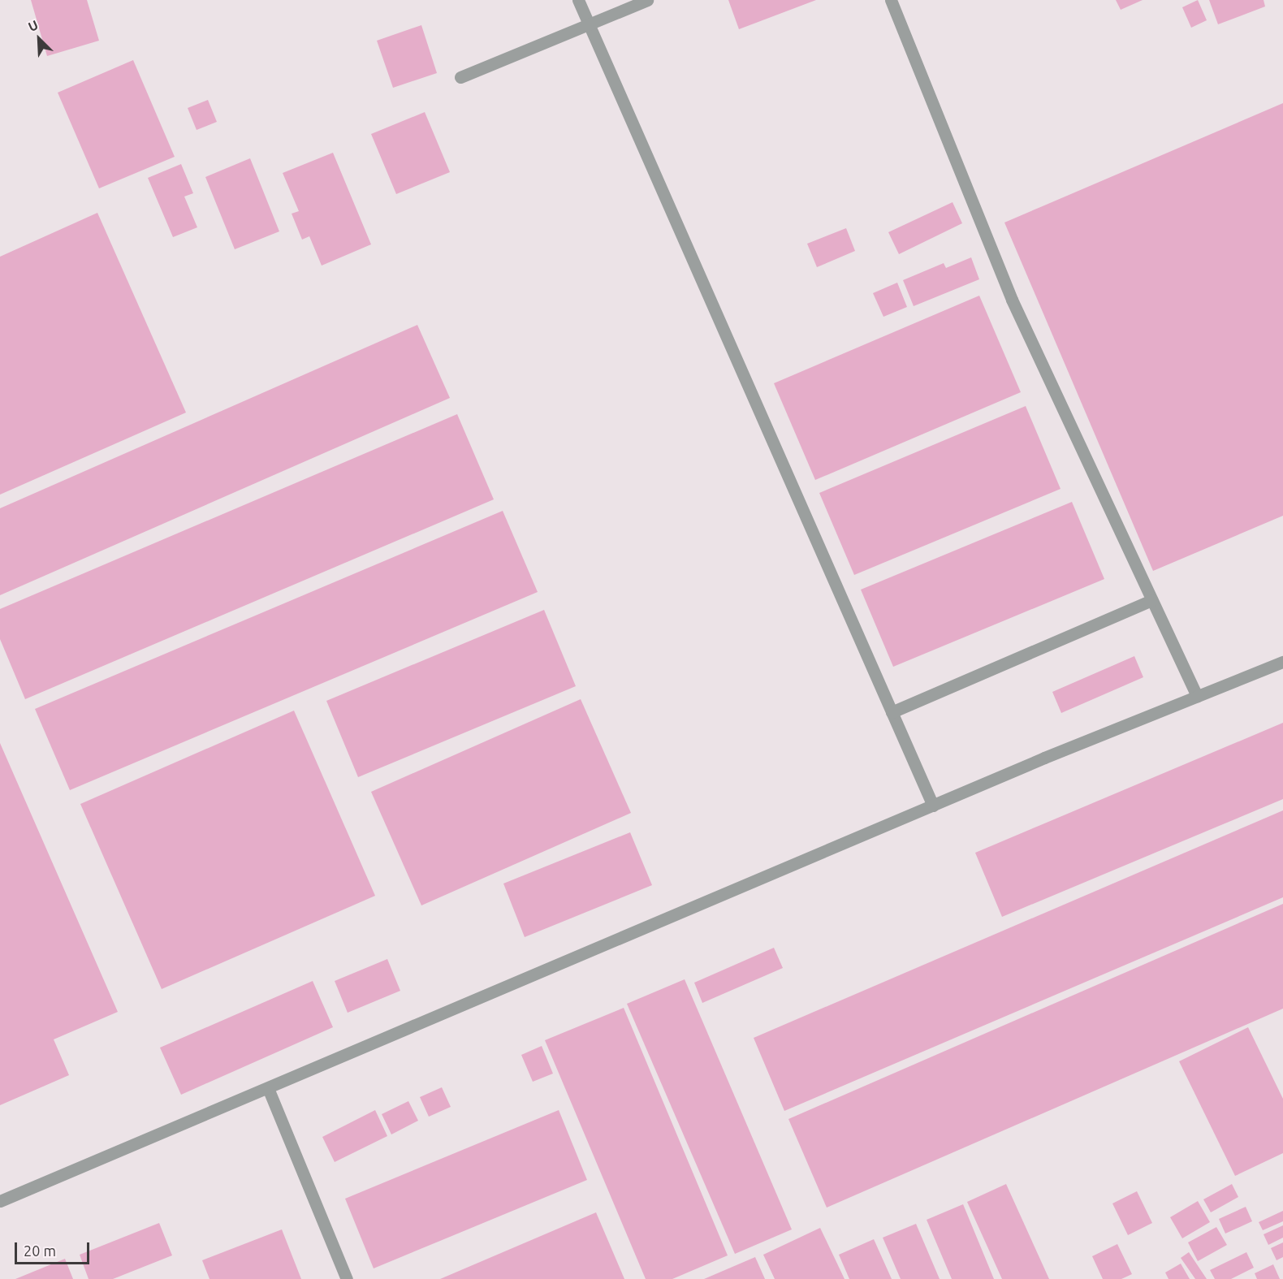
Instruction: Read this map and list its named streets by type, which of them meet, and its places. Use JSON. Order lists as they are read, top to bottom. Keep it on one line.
{"scale_bar":"20 m","north":"top left"}
